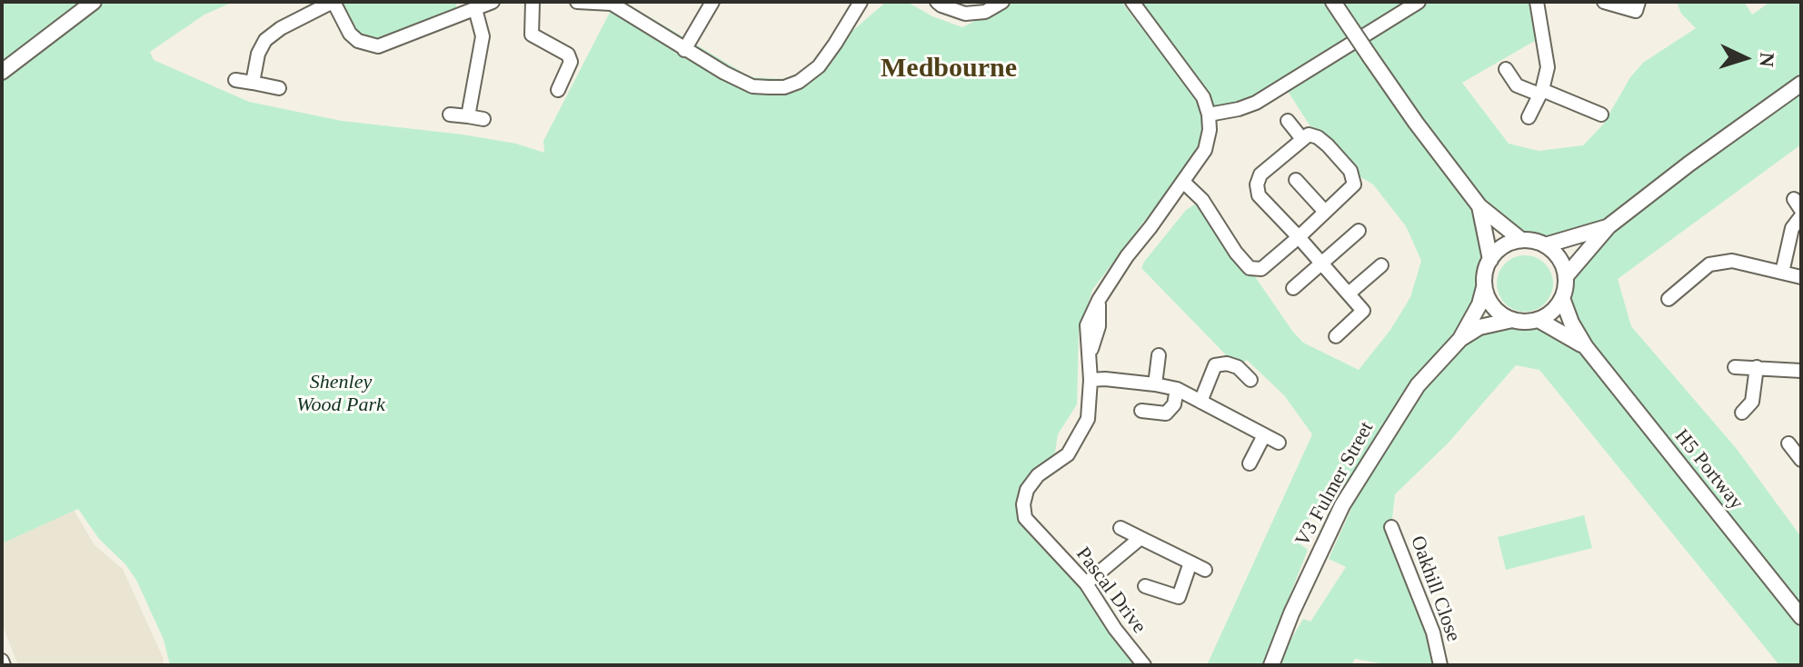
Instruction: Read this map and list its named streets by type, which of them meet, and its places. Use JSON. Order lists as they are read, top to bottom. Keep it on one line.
{"streets":{"street":["H5 Portway","V3 Fulmer Street","Oakhill Close","Pascal Drive"]},"crossings":[["H5 Portway","V3 Fulmer Street"]],"districts":["Medbourne"],"parks":["Shenley Wood Park"],"north":"right"}
